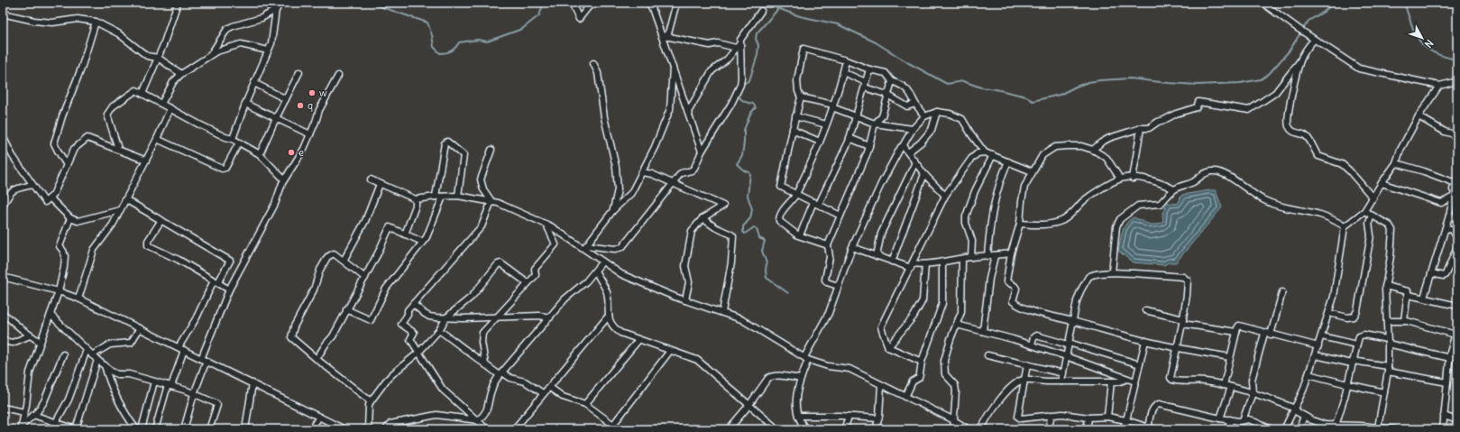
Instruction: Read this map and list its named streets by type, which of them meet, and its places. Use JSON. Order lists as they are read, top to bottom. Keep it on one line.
{"places":["w","q","e"],"north":"bottom right"}
